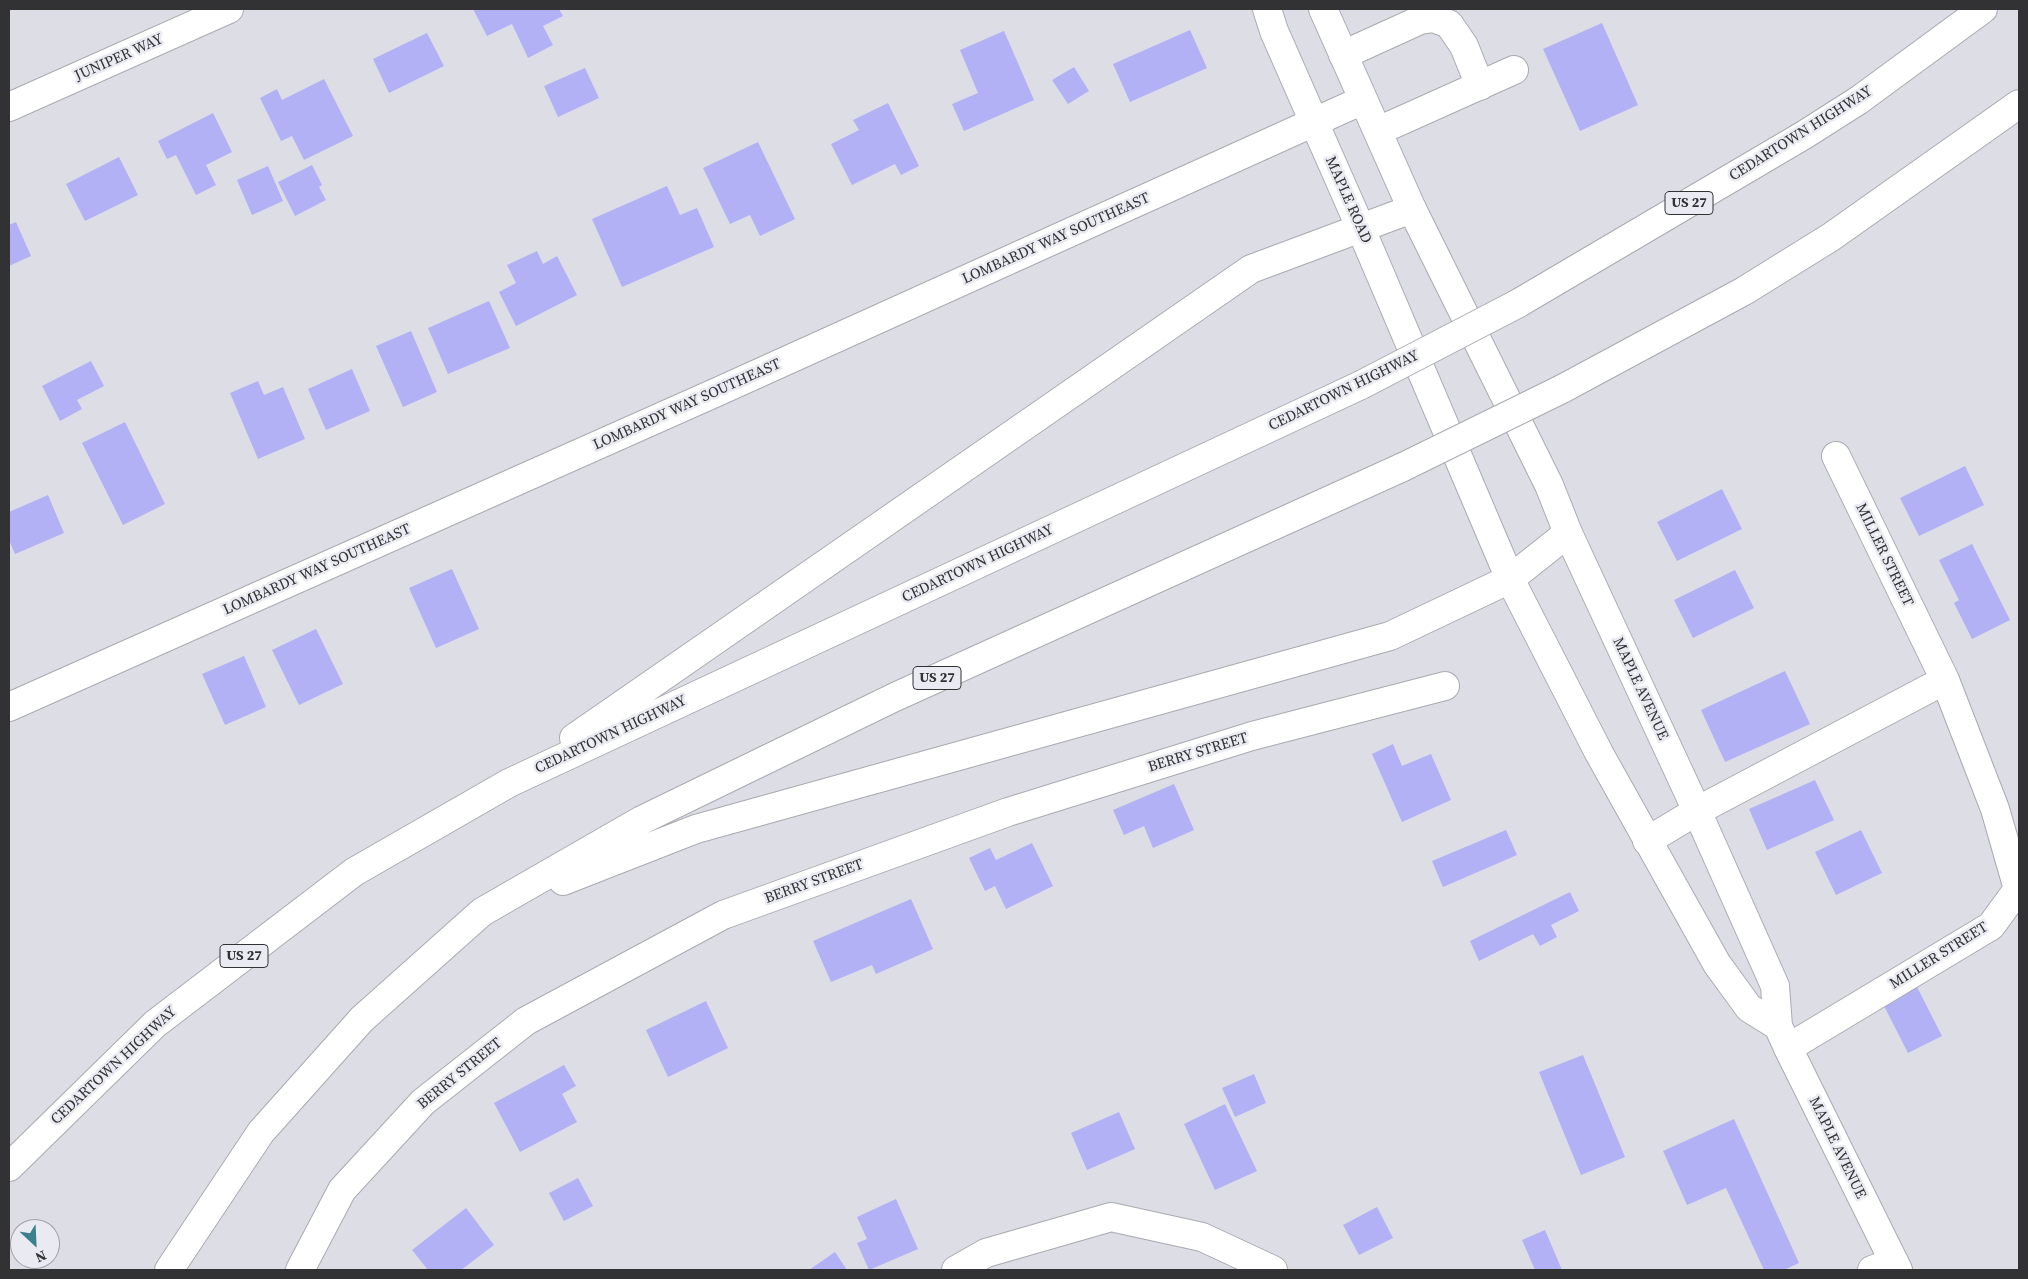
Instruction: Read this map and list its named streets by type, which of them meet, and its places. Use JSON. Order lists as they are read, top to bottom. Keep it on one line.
{"streets":{"main road":["JUNIPER WAY","CEDARTOWN HIGHWAY","MAPLE ROAD","US 27","LOMBARDY WAY SOUTHEAST","MILLER STREET","MAPLE AVENUE","BERRY STREET"]},"crossings":[["MAPLE ROAD","LOMBARDY WAY SOUTHEAST"],["MILLER STREET","MAPLE AVENUE"]],"north":"bottom right"}
